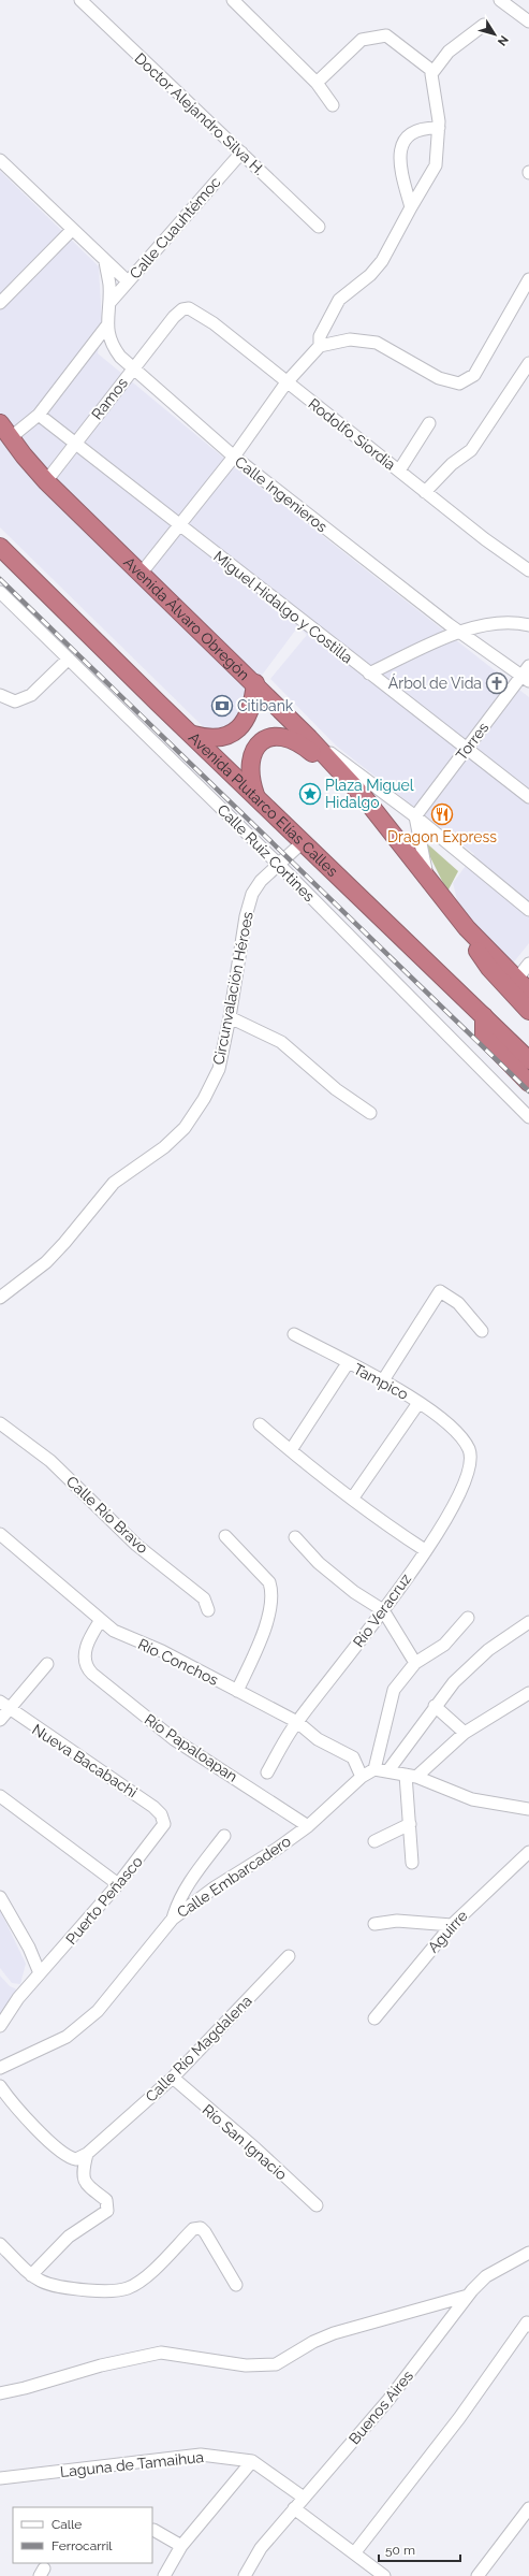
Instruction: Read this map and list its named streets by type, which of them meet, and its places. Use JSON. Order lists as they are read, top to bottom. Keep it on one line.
{"streets":{"highway":["Avenida Álvaro Obregón","Avenida Plutarco Elías Calles"],"street":["Doctor Alejandro Silva H.","Calle Cuauhtémoc","Ramos","Rodolfo Siordia","Calle Ingenieros","Miguel Hidalgo y Costilla","Torres","Calle Ruíz Cortines","Circunvalación Héroes","Tampico","Calle Río Bravo","Río Veracruz","Río Conchos","Río Papaloapan","Nueva Bacabachi","Calle Embarcadero","Puerto Peñasco","Aguirre","Calle Río Magdalena","Río San Ignacio","Buenos Aires","Laguna de Tamaihua"]},"crossings":[["Doctor Alejandro Silva H.","Calle Cuauhtémoc"],["Calle Cuauhtémoc","Calle Ingenieros"],["Ramos","Rodolfo Siordia"],["Ramos","Calle Ingenieros"],["Ramos","Miguel Hidalgo y Costilla"],["Ramos","Avenida Álvaro Obregón"],["Calle Ingenieros","Torres"],["Miguel Hidalgo y Costilla","Torres"],["Avenida Álvaro Obregón","Torres"],["Avenida Plutarco Elías Calles","Circunvalación Héroes"],["Calle Ruíz Cortines","Circunvalación Héroes"],["Tampico","Río Veracruz"],["Río Veracruz","Río Conchos"],["Río Conchos","Río Papaloapan"],["Río Conchos","Calle Embarcadero"],["Río Papaloapan","Calle Embarcadero"],["Nueva Bacabachi","Puerto Peñasco"],["Calle Río Magdalena","Río San Ignacio"],["Buenos Aires","Laguna de Tamaihua"]],"places":{"church":["Árbol de Vida"],"bank":["Citibank"],"place":["Plaza Miguel Hidalgo"],"restaurant":["Dragon Express"]},"legend":["Calle","Ferrocarril"],"scale_bar":"50 m","north":"bottom right"}
